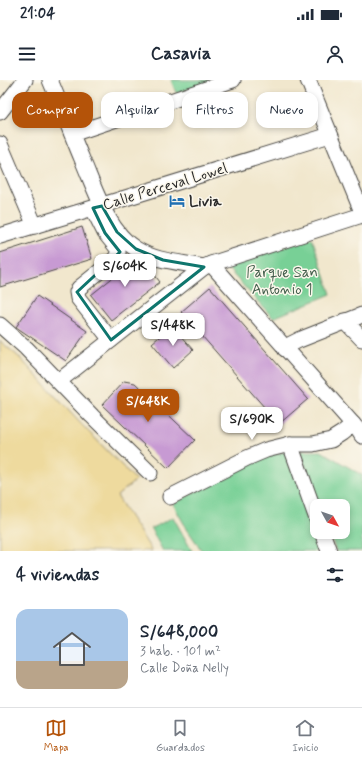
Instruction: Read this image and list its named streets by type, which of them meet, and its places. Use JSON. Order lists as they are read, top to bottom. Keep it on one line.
{"streets":{"street":["Calle Perceval Lowel"]},"parks":["Parque San Antonio 1"],"places":{"hotel":["Livia"]},"north":"bottom right","page":{"status":"21:04","header":"Casavia","chip":["Comprar","Alquilar","Filtros","Nuevo"],"price":["S/604K","S/448K","S/648K","S/690K"],"heading":"4 viviendas","list":[{"name":"S/648,000","note":"3 hab. · 101 m² · Calle Doña Nelly"}],"tabs":["Mapa","Guardados","Inicio"]}}
